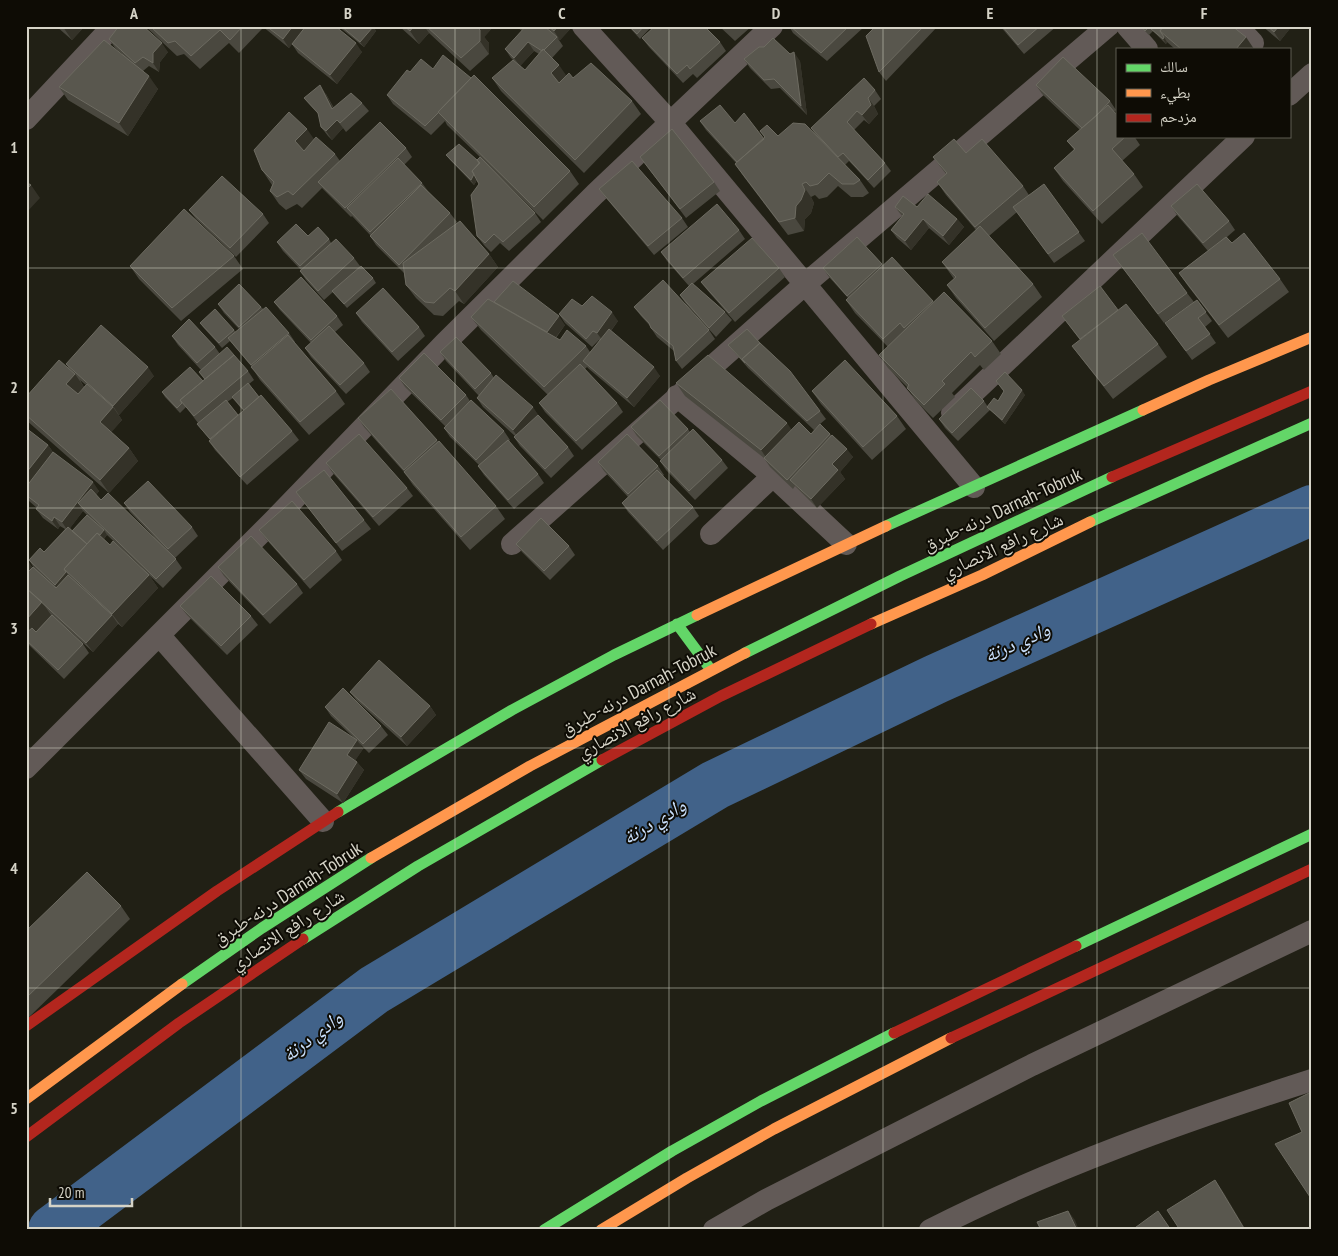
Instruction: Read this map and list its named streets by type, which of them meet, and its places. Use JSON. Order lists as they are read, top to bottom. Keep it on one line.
{"streets":{"street":["درنه-طبرق Darnah-Tobruk","شارع رافع الانصاري"]},"water":["وادي درنة"],"legend":["سالك","بطيء","مزدحم"],"scale_bar":"20 m","grid":{"columns":["A","B","C","D","E","F"],"rows":["1","2","3","4","5"]}}
